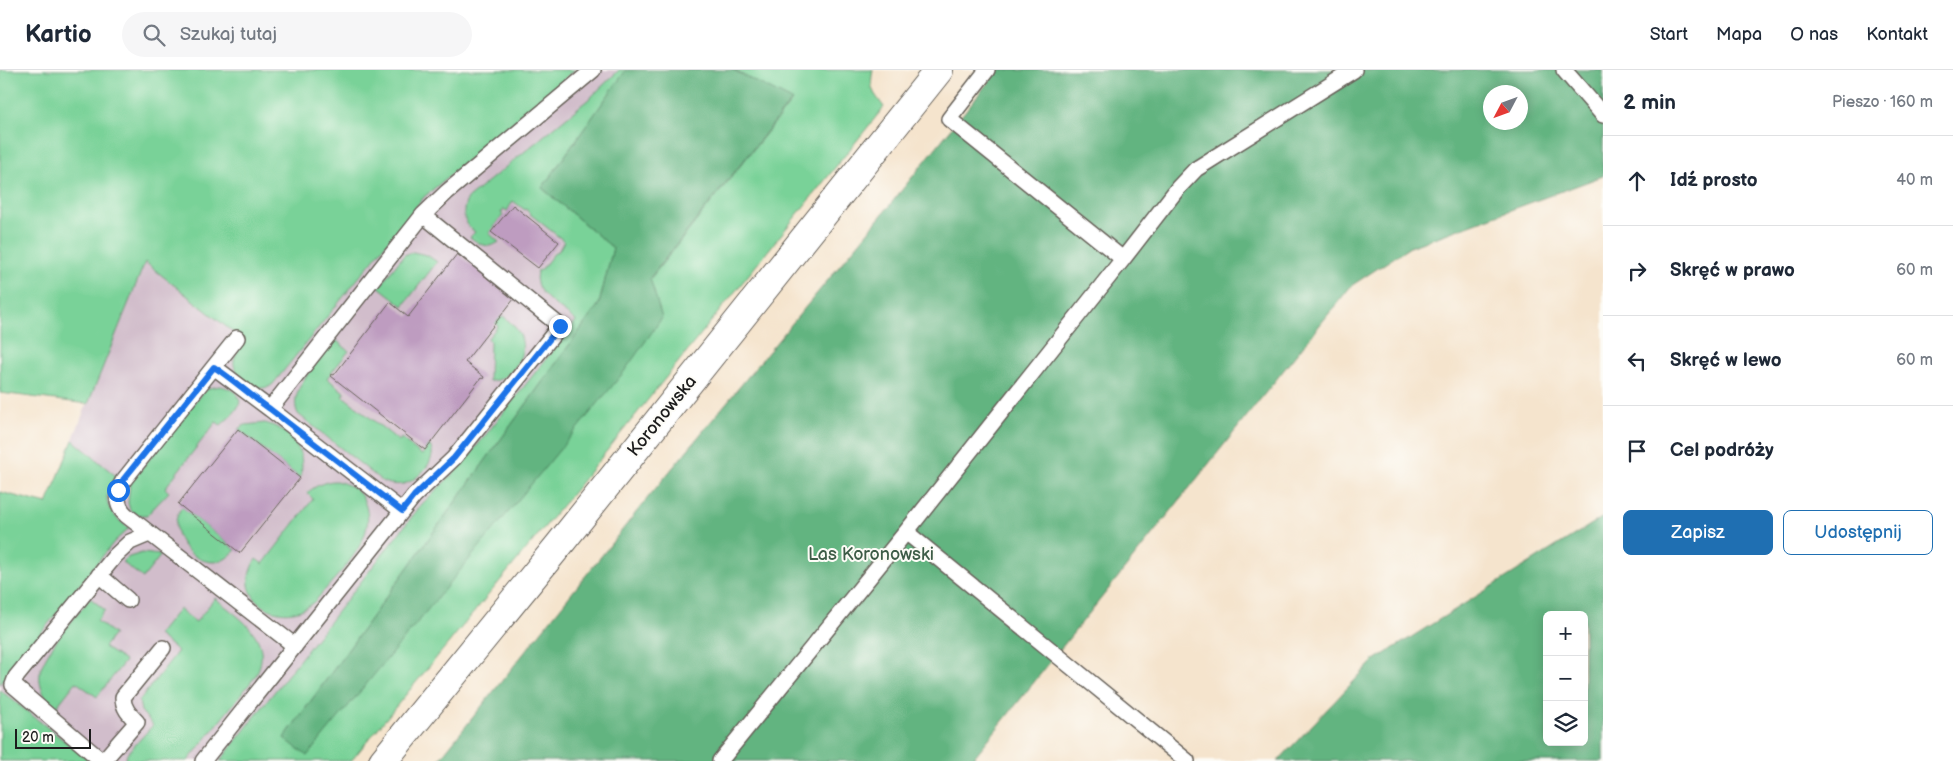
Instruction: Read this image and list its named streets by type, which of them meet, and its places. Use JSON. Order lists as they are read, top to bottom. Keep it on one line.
{"streets":{"main road":["Koronowska"]},"parks":["Las Koronowski"],"scale_bar":"20 m","north":"bottom left","page":{"header":"Kartio","search":"Szukaj tutaj","nav":["Start","Mapa","O nas","Kontakt"],"heading":["2 min","Pieszo · 160 m"],"list":[["Idź prosto","40 m"],["Skręć w prawo","60 m"],["Skręć w lewo","60 m"],"Cel podróży"],"buttons":["Zapisz","Udostępnij"],"map_buttons":["+","−"],"scale":"20 m"}}
